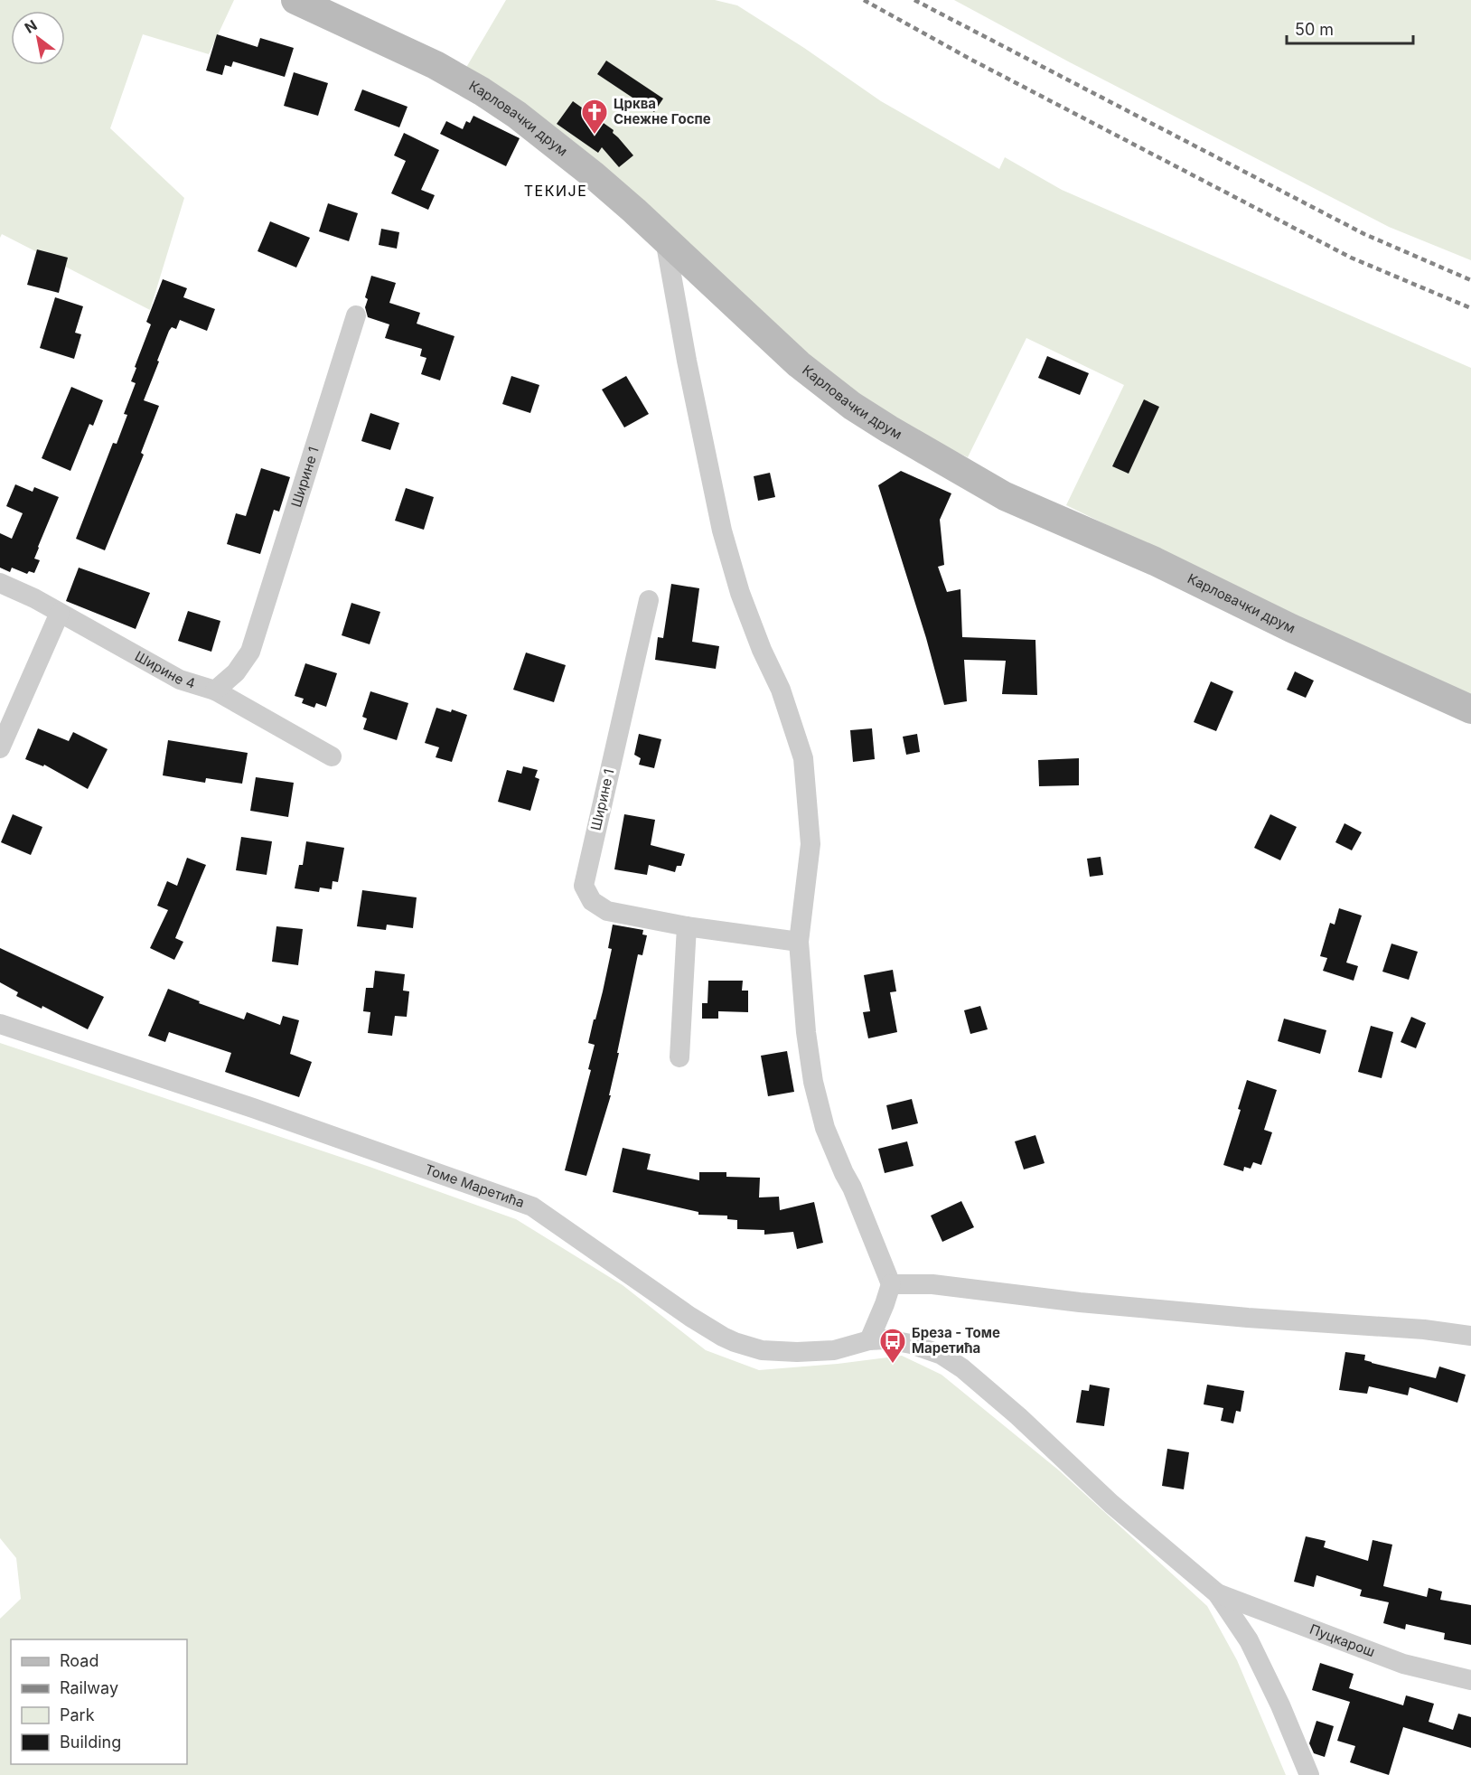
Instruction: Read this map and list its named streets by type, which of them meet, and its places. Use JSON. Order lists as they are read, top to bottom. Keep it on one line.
{"streets":{"main road":["Карловачки друм"],"street":["Ширине 1","Ширине 4","Томе Маретића","Пуцкарош"]},"crossings":[["Ширине 1","Ширине 4"],["Томе Маретића","Пуцкарош"]],"districts":["ТЕКИЈЕ"],"places":{"church":["Црква Снежне Госпе"],"bus stop":["Бреза - Томе Маретића"]},"legend":["Road","Railway","Park","Building"],"scale_bar":"50 m","north":"top left"}
